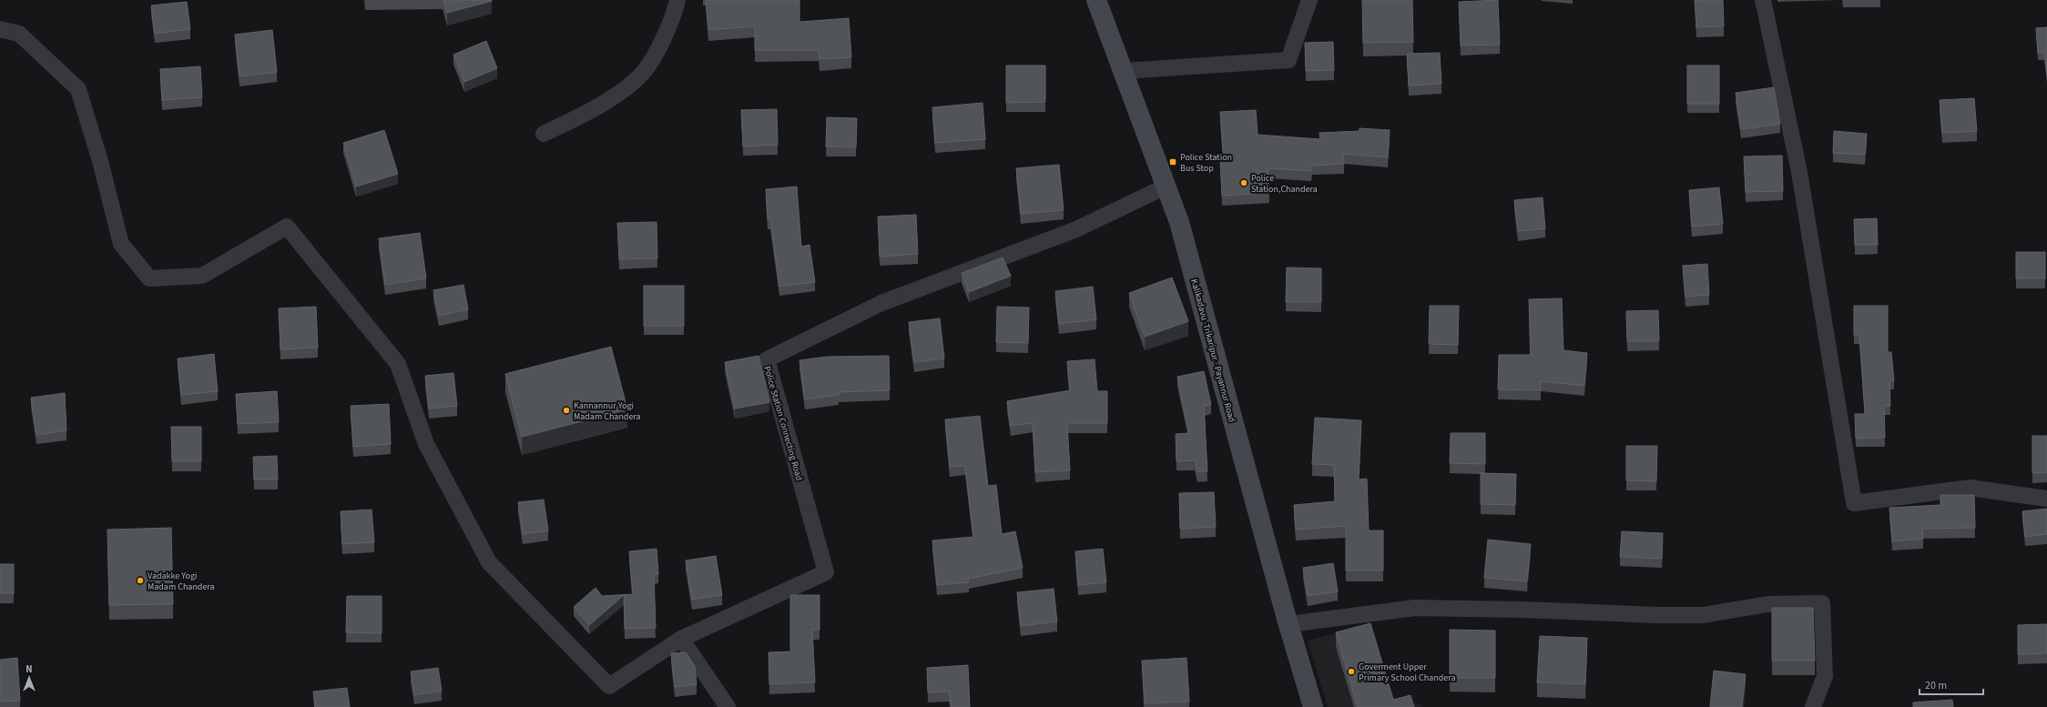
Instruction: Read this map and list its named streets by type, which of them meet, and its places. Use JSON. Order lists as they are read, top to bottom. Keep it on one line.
{"streets":{"main road":["Kalikadavu -Trikaripur - Payannur Road"],"street":["Police Station Connecting Road"]},"crossings":[["Kalikadavu -Trikaripur - Payannur Road","Police Station Connecting Road"]],"places":{"transit":["Police Station Bus Stop"],"other":["Police Station,Chandera","Kannannur Yogi Madam Chandera","Vadakke Yogi Madam Chandera","Goverment Upper Primary School Chandera"]},"scale_bar":"20 m","north":"top"}
